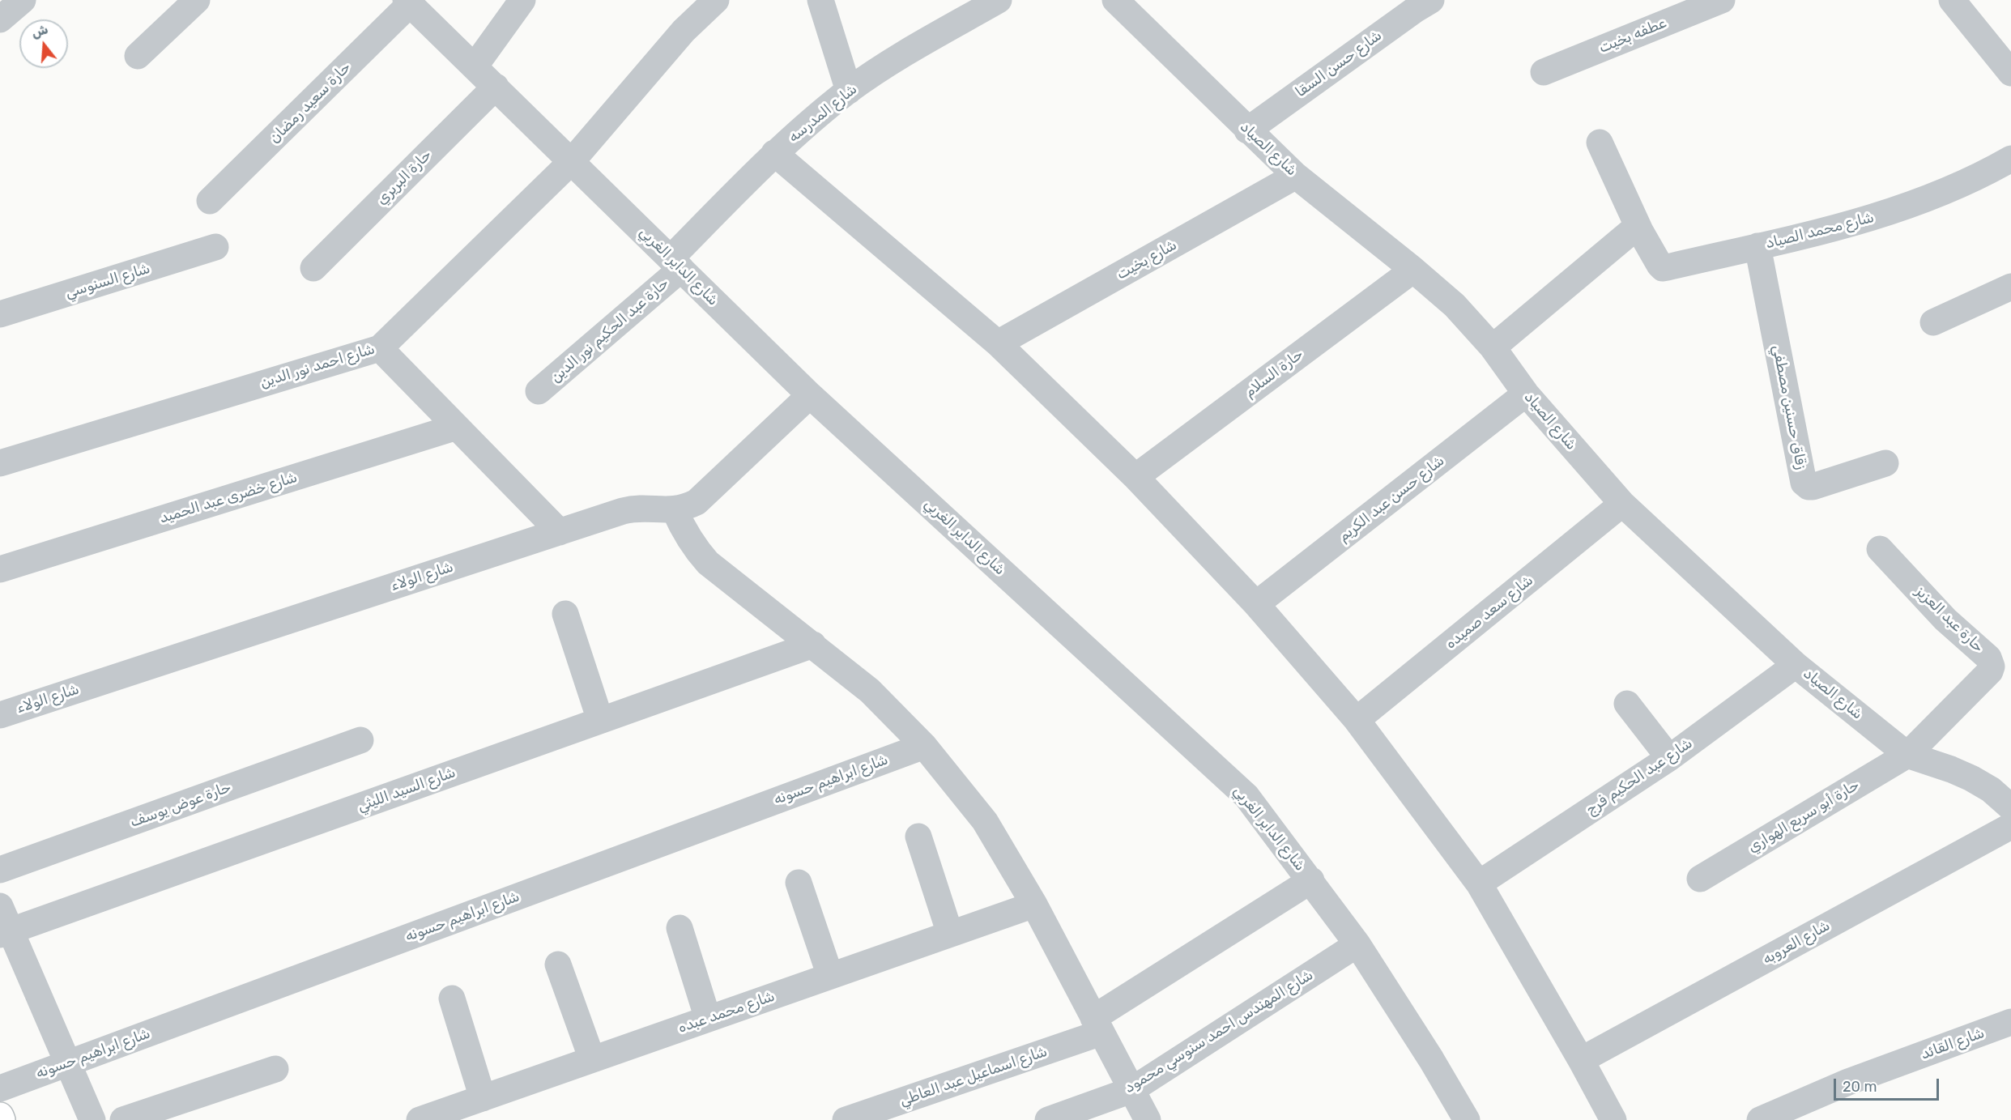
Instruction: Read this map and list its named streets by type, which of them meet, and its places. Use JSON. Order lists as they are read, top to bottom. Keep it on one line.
{"streets":{"street":["عطفه بخيت","شارع حسن السقا","حارة سعيد رمضان","شارع المدرسه","شارع الصياد","حارة البريري","شارع محمد الصياد","شارع بخيت","شارع الداير الغربي","شارع السنوسي","حارة عبد الحكيم نور الدين","شارع احمد نور الدين","حارة السلام","زقاق حسنين مصطفي","شارع خضرى عبد الحميد","شارع حسن عبد الكريم","شارع الولاء","شارع سعد صميده","حارة عبد العزيز","شارع عبد الحكيم فرج","شارع ابراهيم حسونه","شارع السيد الليثي","حارة عوض يوسف","حارة أبو سريع الهواري","شارع العروبه","شارع محمد عبده","شارع المهندس احمد سنوسي محمود","شارع القائد","شارع اسماعيل عبد العاطي"]},"crossings":[["شارع حسن السقا","شارع الصياد"],["حارة سعيد رمضان","شارع الداير الغربي"],["شارع المدرسه","شارع الداير الغربي"],["شارع المدرسه","حارة عبد الحكيم نور الدين"],["شارع الصياد","شارع بخيت"],["شارع الصياد","حارة السلام"],["شارع الصياد","شارع حسن عبد الكريم"],["شارع الصياد","شارع سعد صميده"],["شارع الصياد","حارة عبد العزيز"],["شارع الصياد","شارع عبد الحكيم فرج"],["شارع الصياد","حارة أبو سريع الهواري"],["حارة البريري","شارع الداير الغربي"],["شارع محمد الصياد","زقاق حسنين مصطفي"],["شارع الداير الغربي","حارة عبد الحكيم نور الدين"],["شارع الداير الغربي","شارع احمد نور الدين"],["شارع الداير الغربي","شارع الولاء"],["شارع الداير الغربي","شارع المهندس احمد سنوسي محمود"],["شارع الداير الغربي","شارع اسماعيل عبد العاطي"],["حارة عبد العزيز","حارة أبو سريع الهواري"]],"scale_bar":"20 m","north":"top"}
